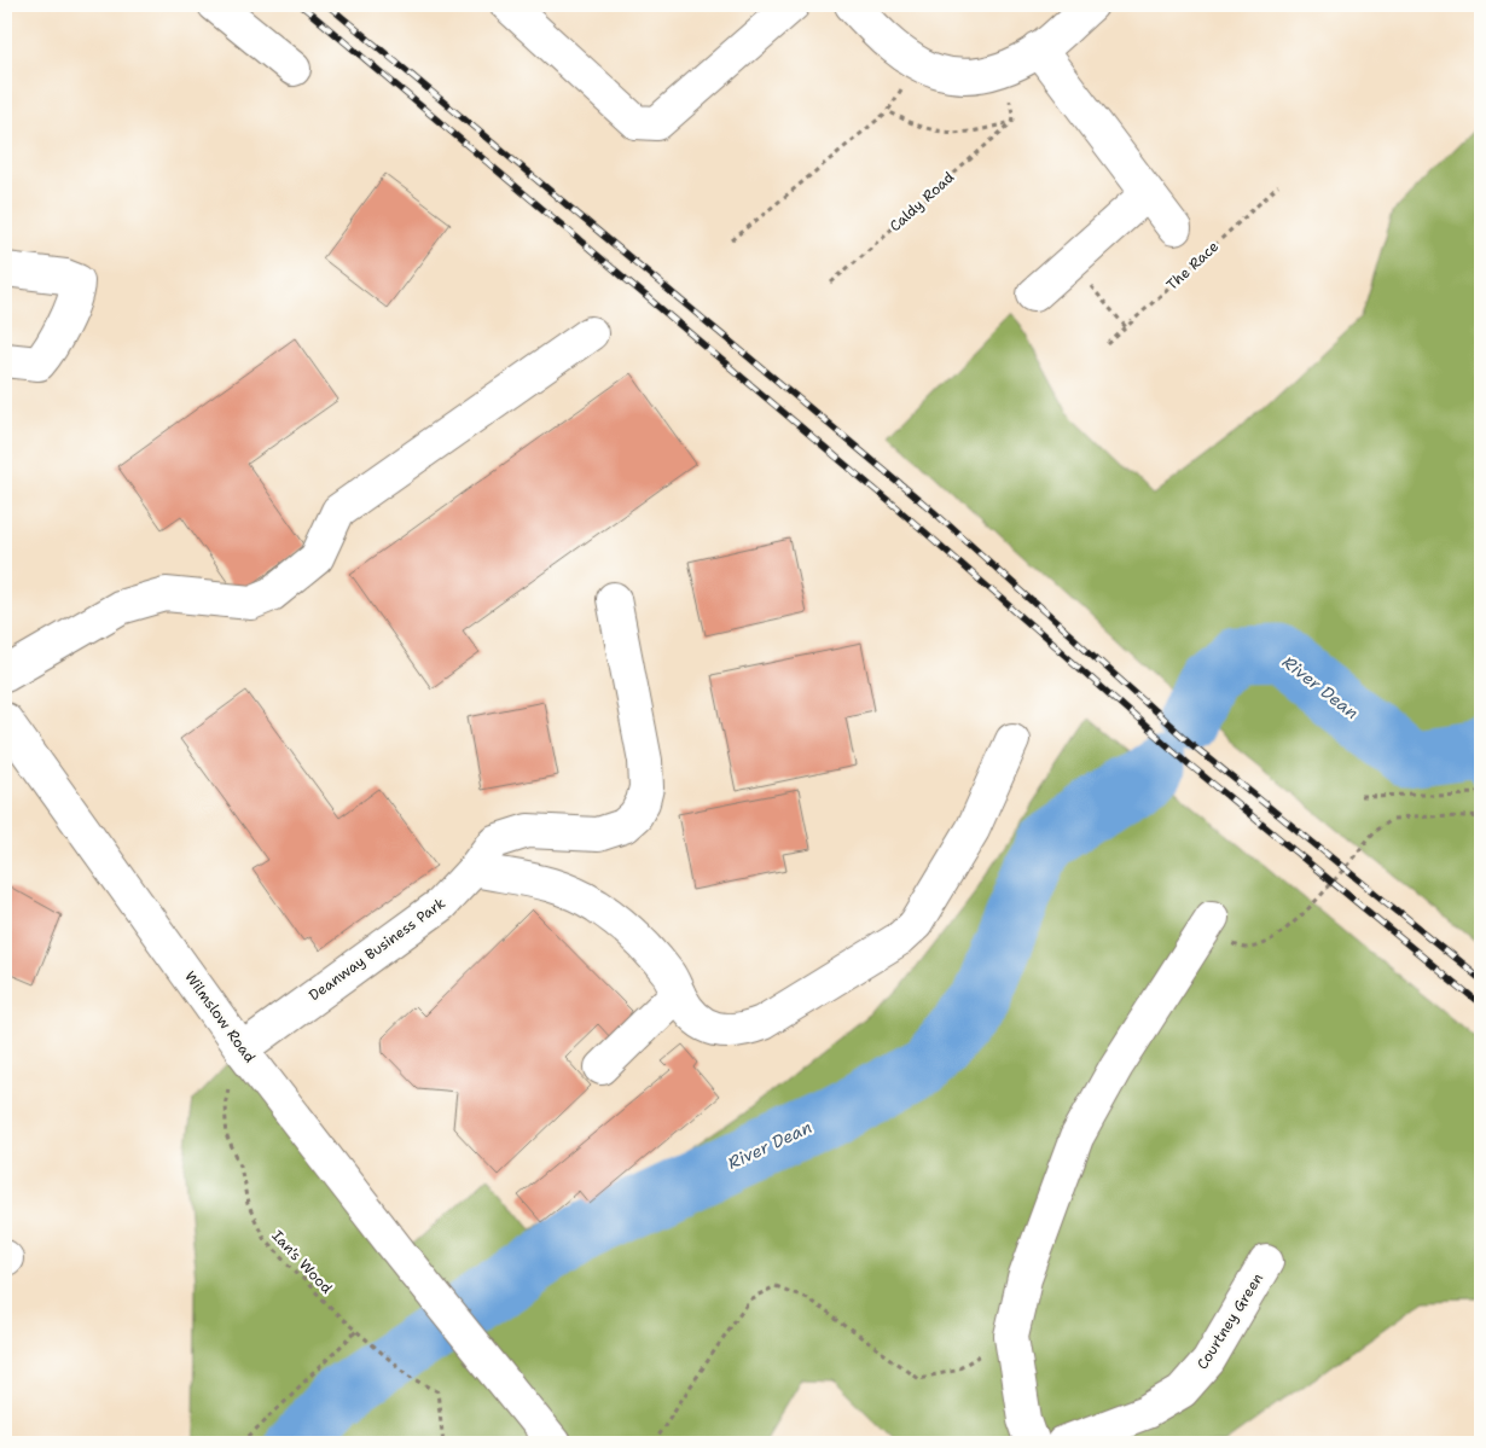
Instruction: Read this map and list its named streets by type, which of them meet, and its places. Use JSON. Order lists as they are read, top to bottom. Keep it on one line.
{"streets":{"street":["Deanway Business Park","Wilmslow Road","Courtney Green"],"path":["Caldy Road","The Race","Ian's Wood"]},"crossings":[["Deanway Business Park","Wilmslow Road"],["Deanway Business Park","Ian's Wood"],["Wilmslow Road","Ian's Wood"]],"water":["River Dean"]}
